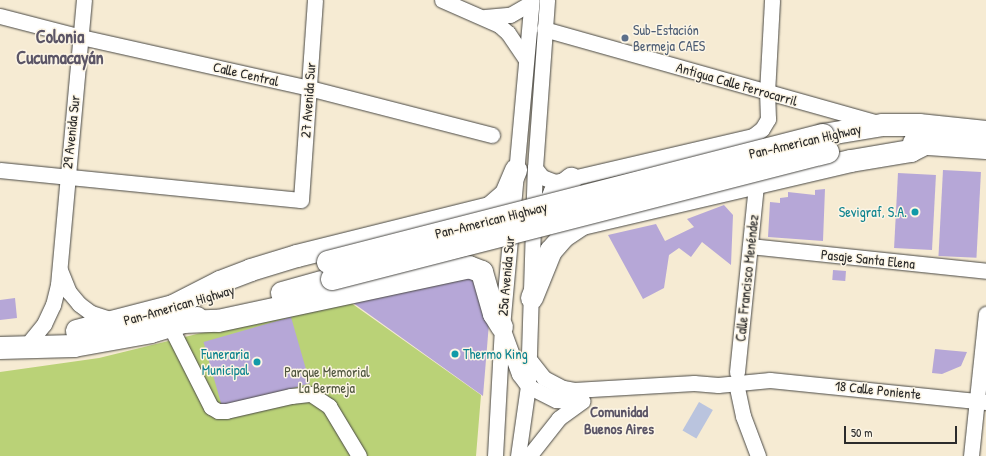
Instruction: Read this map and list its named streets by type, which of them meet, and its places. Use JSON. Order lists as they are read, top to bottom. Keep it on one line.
{"streets":{"highway":["Pan-American Highway"],"street":["Calle Central","Antigua Calle Ferrocarril","27 Avenida Sur","29 Avenida Sur","Pasaje Santa Elena","25a Avenida Sur","Calle Francisco Menéndez","18 Calle Poniente"]},"crossings":[["Calle Central","27 Avenida Sur"],["Calle Central","29 Avenida Sur"],["Antigua Calle Ferrocarril","Pan-American Highway"],["Antigua Calle Ferrocarril","25a Avenida Sur"],["27 Avenida Sur","29 Avenida Sur"],["29 Avenida Sur","Pan-American Highway"],["Pasaje Santa Elena","Calle Francisco Menéndez"],["25a Avenida Sur","18 Calle Poniente"],["Calle Francisco Menéndez","18 Calle Poniente"]],"districts":["Colonia Cucumacayán","Comunidad Buenos Aires"],"parks":["Parque Memorial La Bermeja"],"places":["Sub-Estación Bermeja CAES","Sevigraf, S.A.","Thermo King","Funeraria Municipal"],"scale_bar":"50 m"}
